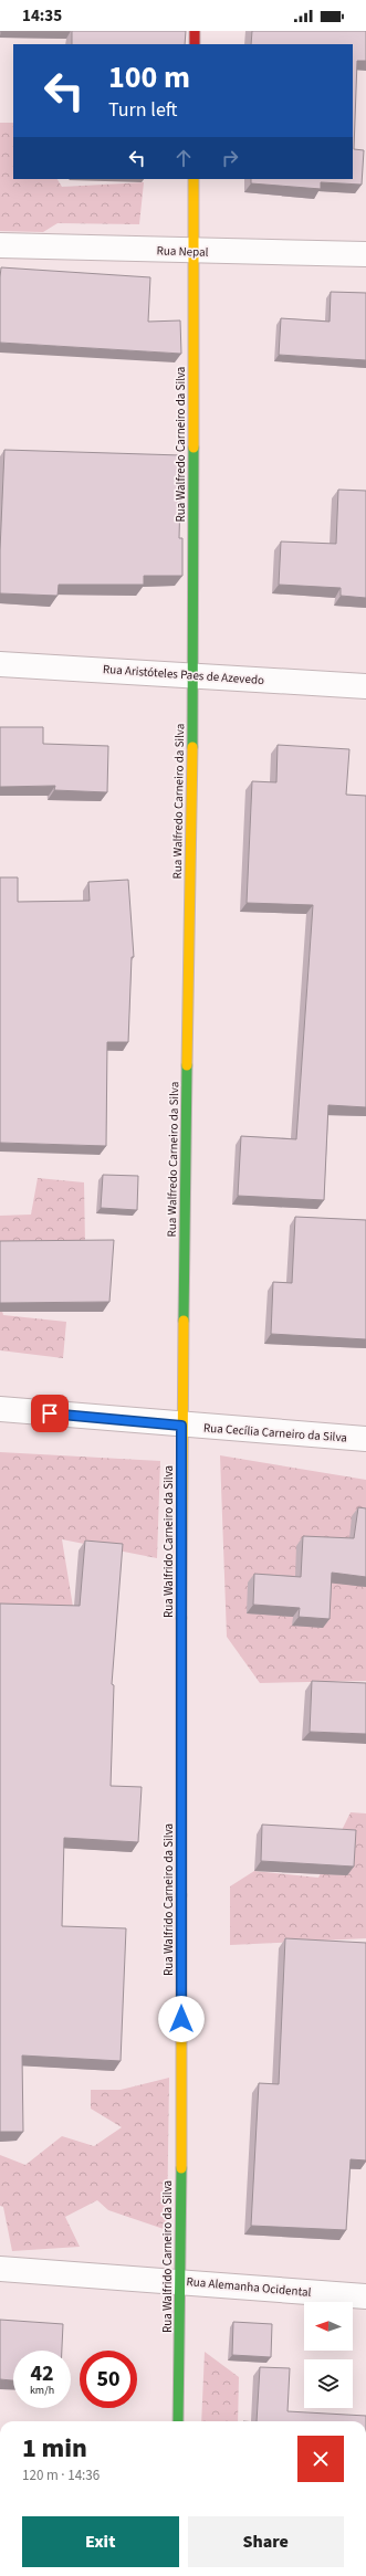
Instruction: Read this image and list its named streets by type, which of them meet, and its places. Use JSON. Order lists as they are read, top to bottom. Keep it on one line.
{"streets":{"main road":["Rua Walfredo Carneiro da Silva","Rua Walfrido Carneiro da Silva"],"street":["Rua Nepal","Rua Aristóteles Paes de Azevedo","Rua Cecília Carneiro da Silva","Rua Alemanha Ocidental"]},"crossings":[["Rua Nepal","Rua Walfredo Carneiro da Silva"],["Rua Walfredo Carneiro da Silva","Rua Aristóteles Paes de Azevedo"],["Rua Walfredo Carneiro da Silva","Rua Cecília Carneiro da Silva"],["Rua Walfredo Carneiro da Silva","Rua Walfrido Carneiro da Silva"],["Rua Cecília Carneiro da Silva","Rua Walfrido Carneiro da Silva"],["Rua Walfrido Carneiro da Silva","Rua Alemanha Ocidental"]],"north":"left","page":{"status":"14:35","turn":["100 m","Turn left"],"speed":"42 km/h","limit":"50","heading":["1 min","120 m · 14:36"],"buttons":["Exit","Share"]}}
